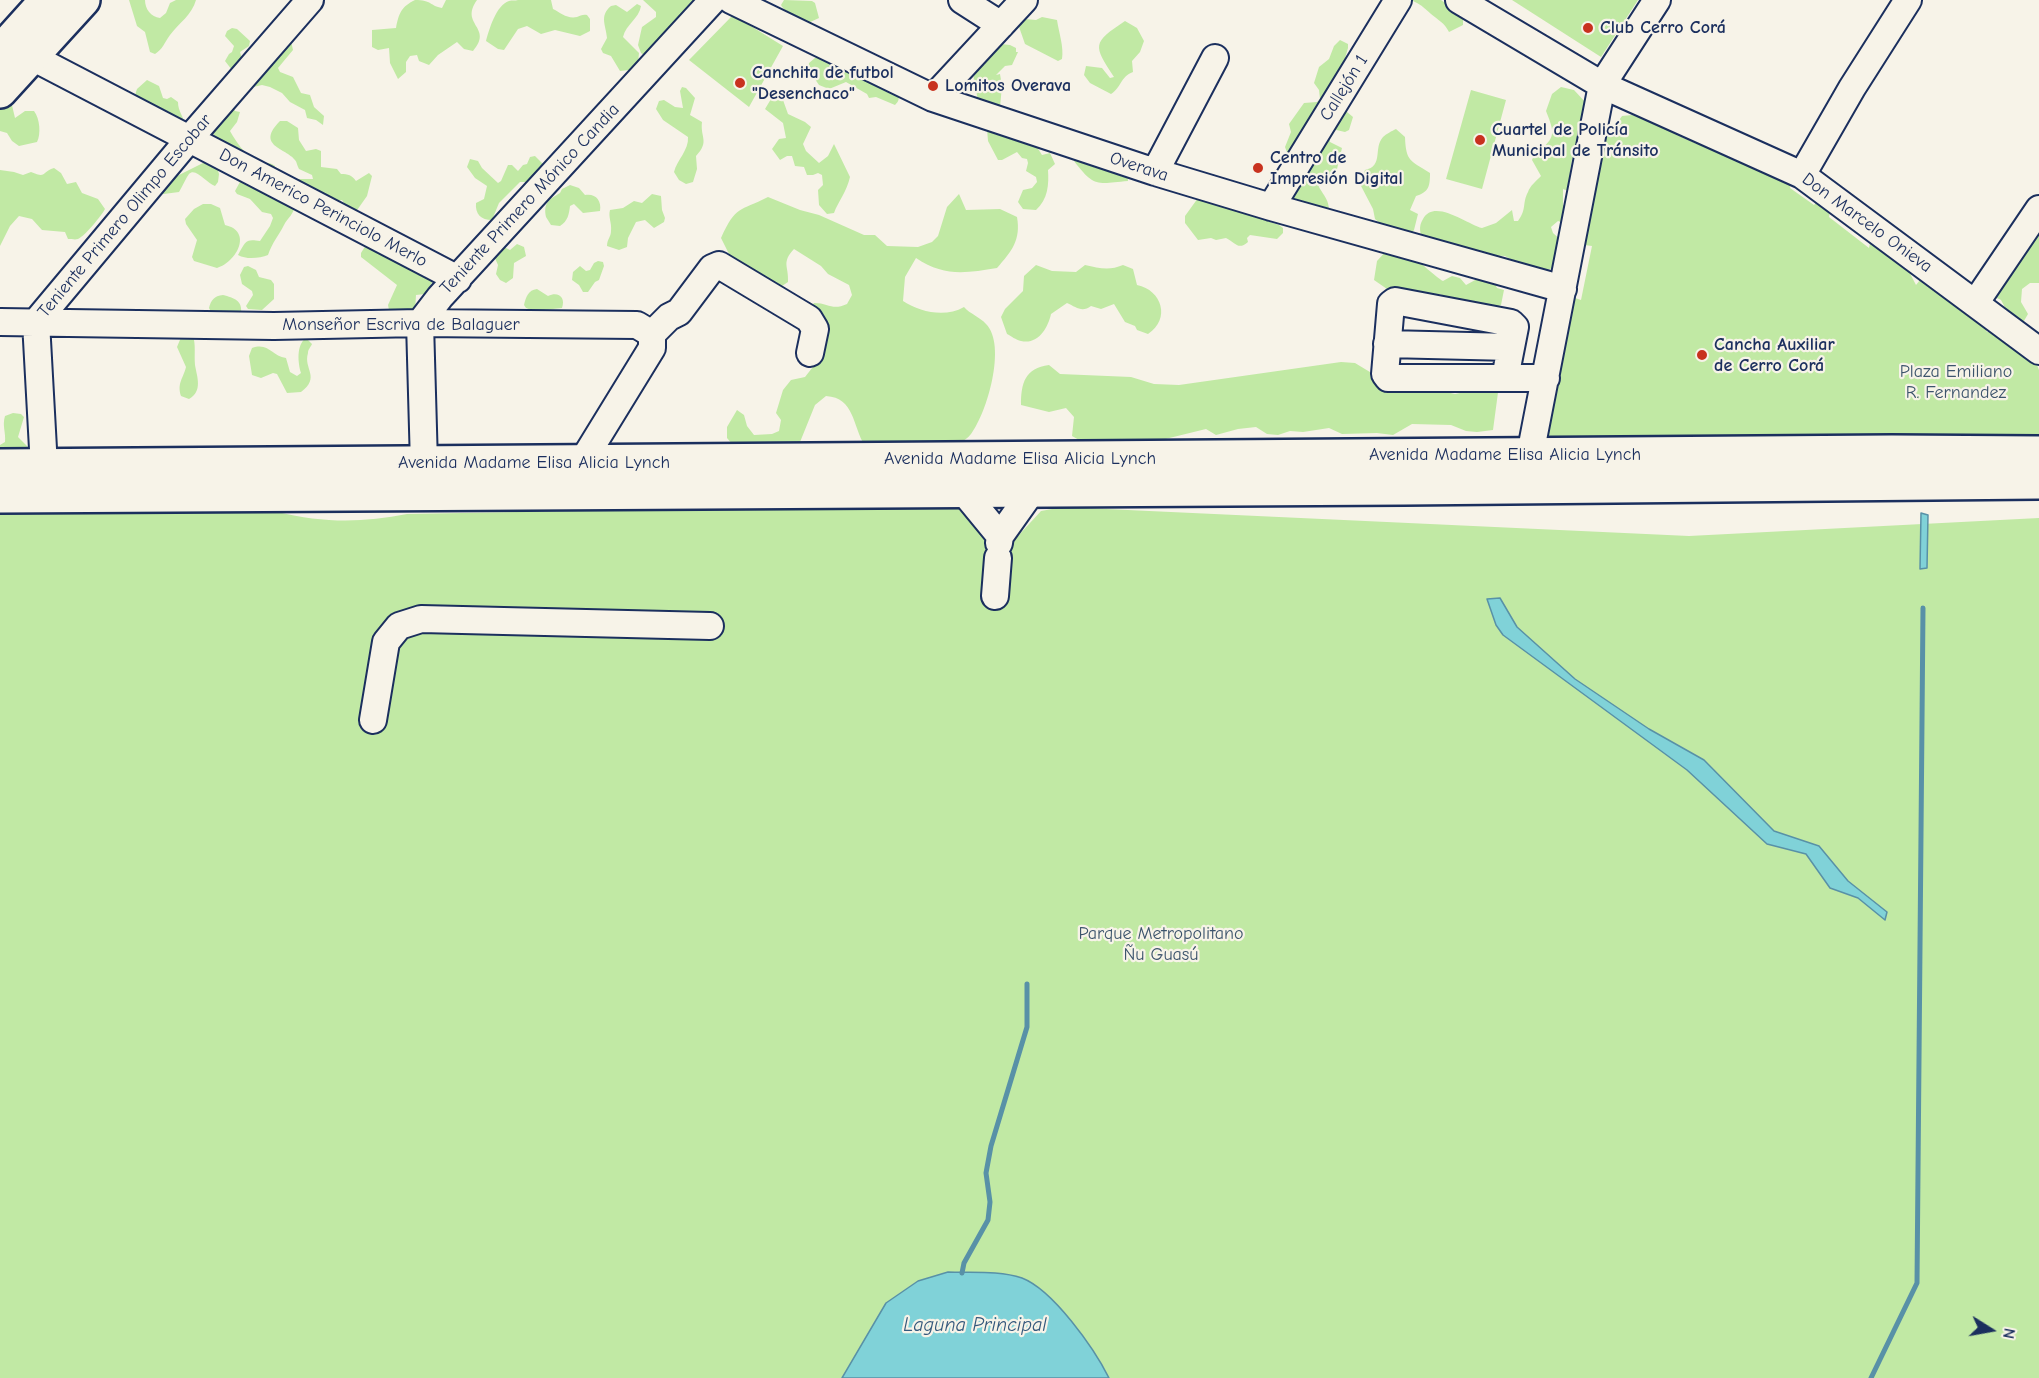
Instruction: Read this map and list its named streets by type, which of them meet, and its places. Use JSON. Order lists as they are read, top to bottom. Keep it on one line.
{"streets":{"main road":["Avenida Madame Elisa Alicia Lynch"],"street":["Callejón 1","Overava","Teniente Primero Mónico Candia","Don Americo Perinciolo Merlo","Teniente Primero Olimpo Escobar","Don Marcelo Onieva","Monseñor Escriva de Balaguer"]},"crossings":[["Callejón 1","Overava"],["Teniente Primero Mónico Candia","Don Americo Perinciolo Merlo"],["Teniente Primero Mónico Candia","Monseñor Escriva de Balaguer"],["Don Americo Perinciolo Merlo","Teniente Primero Olimpo Escobar"],["Teniente Primero Olimpo Escobar","Monseñor Escriva de Balaguer"],["Teniente Primero Olimpo Escobar","Avenida Madame Elisa Alicia Lynch"]],"water":["Laguna Principal"],"parks":["Plaza Emiliano R. Fernandez","Parque Metropolitano Ñu Guasú"],"places":["Club Cerro Corá","Canchita de futbol \"Desenchaco\"","Lomitos Overava","Cuartel de Policía Municipal de Tránsito","Centro de Impresión Digital","Cancha Auxiliar de Cerro Corá"],"north":"right"}
